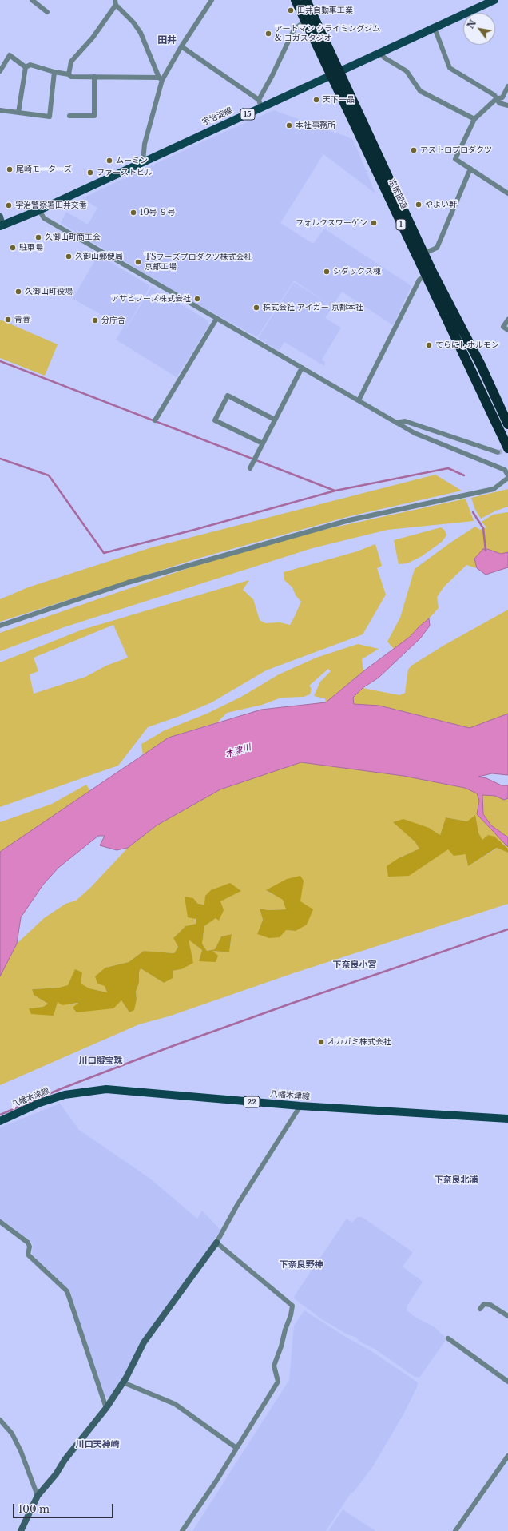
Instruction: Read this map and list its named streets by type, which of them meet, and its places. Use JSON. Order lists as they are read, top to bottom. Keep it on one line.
{"streets":{"highway":["京阪国道","1"],"main road":["15","宇治淀線","八幡木津線","22"]},"crossings":[["宇治淀線","京阪国道"]],"districts":["田井","下奈良小宮","川口擬宝珠","下奈良北浦","下奈良野神","川口天神崎"],"water":["木津川"],"places":["田井自動車工業","アートマン クライミングジム & ヨガスタジオ","天下一品","本社事務所","アストロプロダクツ","ムーミン","尾崎モーターズ","ファーストビル","やよい軒","宇治警察署田井交番","10号 ９号","フォルクスワーゲン","久御山町商工会","駐車場","久御山郵便局","TSフーズプロダクツ株式会社 京都工場","シダックス棟","久御山町役場","アサヒフーズ株式会社","株式会社 アイガー 京都本社","青春","分庁舎","てらにしホルモン","オカガミ株式会社"],"scale_bar":"100 m","north":"top left"}
